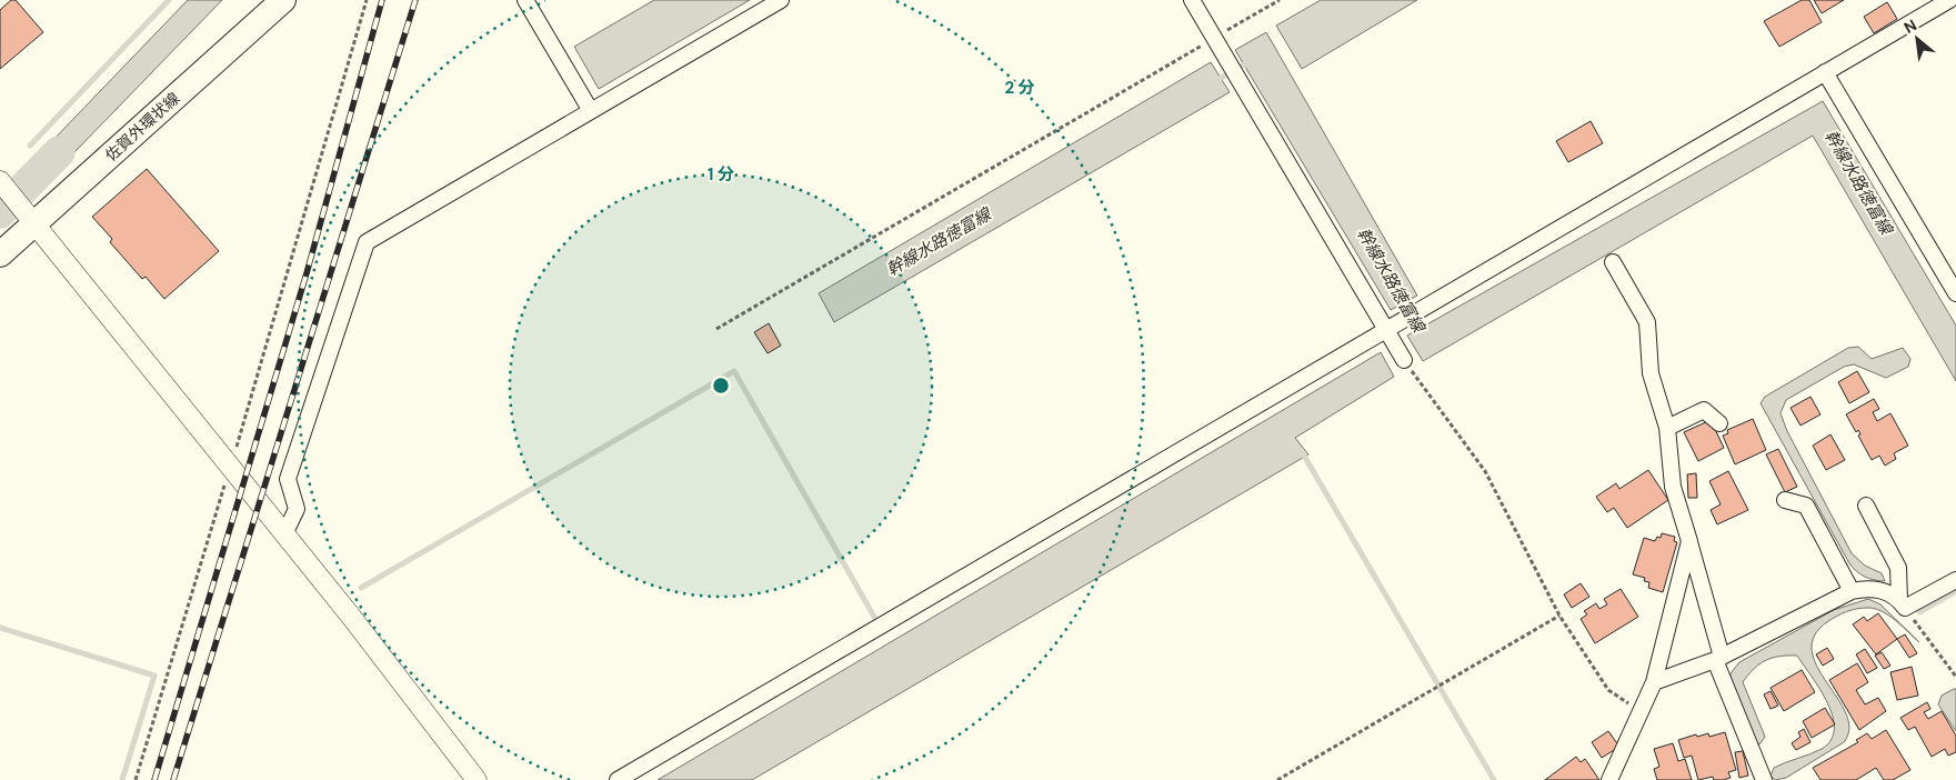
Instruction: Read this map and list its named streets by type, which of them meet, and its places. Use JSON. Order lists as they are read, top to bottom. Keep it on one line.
{"streets":{"main road":["佐賀外環状線"]},"water":["幹線水路徳富線"],"north":"top left","rings":["2 分","1 分"]}
